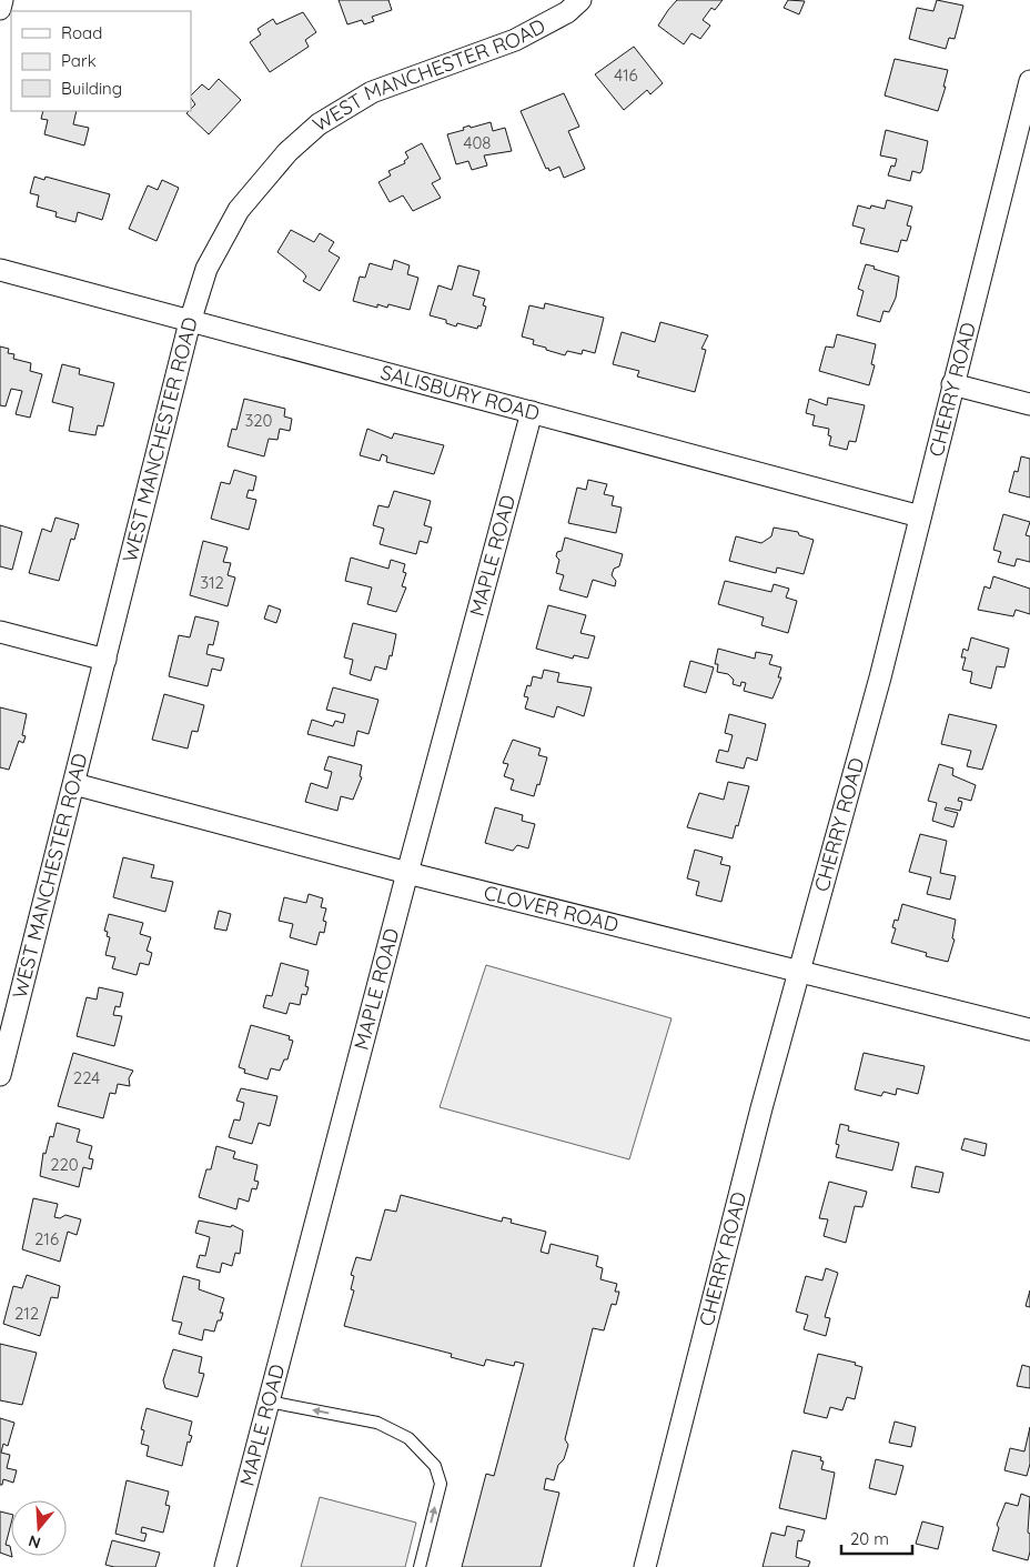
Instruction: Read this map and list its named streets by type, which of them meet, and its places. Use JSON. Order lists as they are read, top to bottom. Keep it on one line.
{"streets":{"street":["WEST MANCHESTER ROAD","CHERRY ROAD","SALISBURY ROAD","MAPLE ROAD","CLOVER ROAD"]},"crossings":[["WEST MANCHESTER ROAD","SALISBURY ROAD"],["WEST MANCHESTER ROAD","CLOVER ROAD"],["CHERRY ROAD","SALISBURY ROAD"],["CHERRY ROAD","CLOVER ROAD"],["SALISBURY ROAD","MAPLE ROAD"],["MAPLE ROAD","CLOVER ROAD"]],"house_numbers":["416","408","320","312","224","220","216","212"],"legend":["Road","Park","Building"],"scale_bar":"20 m","north":"bottom"}
